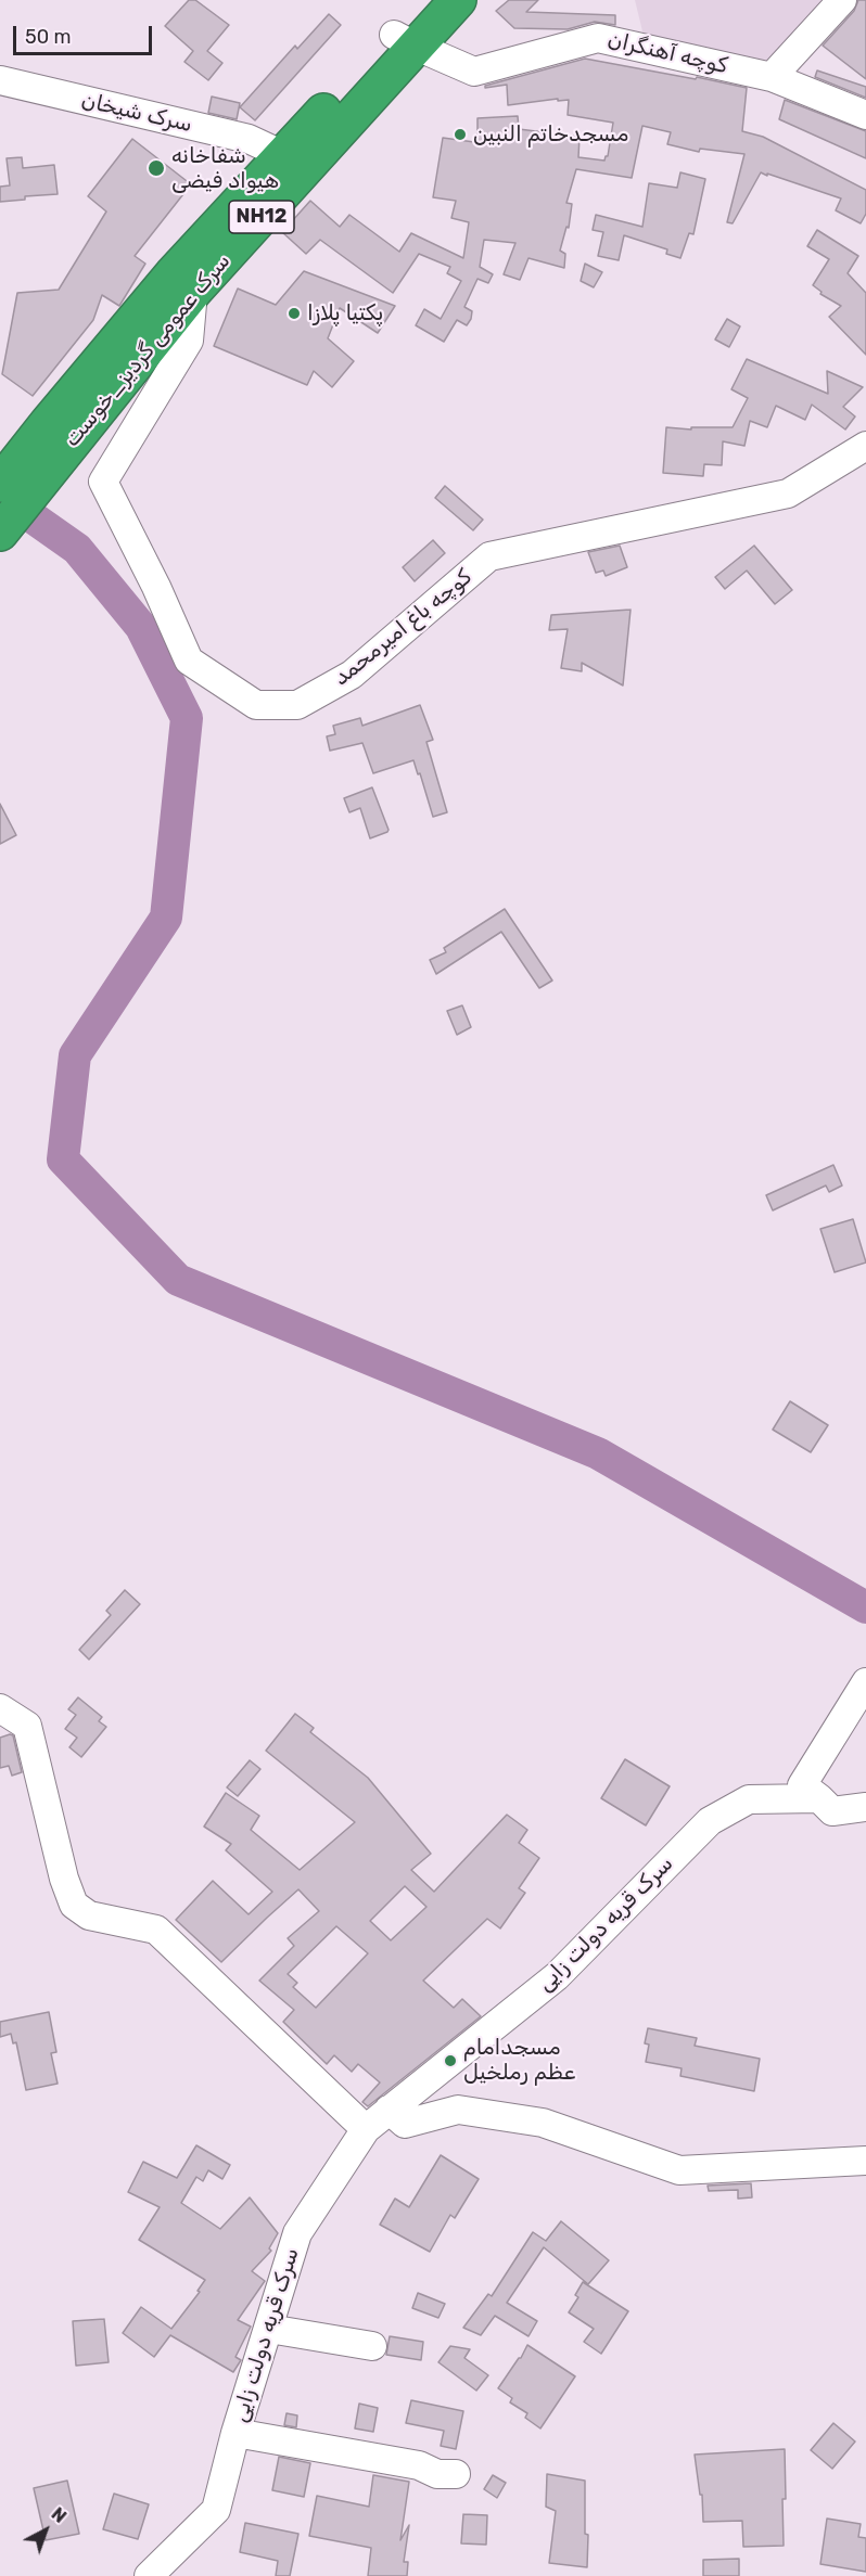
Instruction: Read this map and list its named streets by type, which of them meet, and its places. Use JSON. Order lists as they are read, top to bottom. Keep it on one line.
{"streets":{"highway":["NH12","سرک عمومی گردیز_خوست"],"street":["کوچه آهنگران","سرک شیخان","کوچه باغ امیرمحمد","سرک قریه دولت زایی"]},"crossings":[["کوچه آهنگران","سرک عمومی گردیز_خوست"],["سرک شیخان","سرک عمومی گردیز_خوست"],["سرک عمومی گردیز_خوست","کوچه باغ امیرمحمد"]],"places":["مسجدخاتم النبین","شفاخانه هیواد فیضی","پکتیا پلازا","مسجدامام عظم رملخیل"],"scale_bar":"50 m","north":"top right"}
